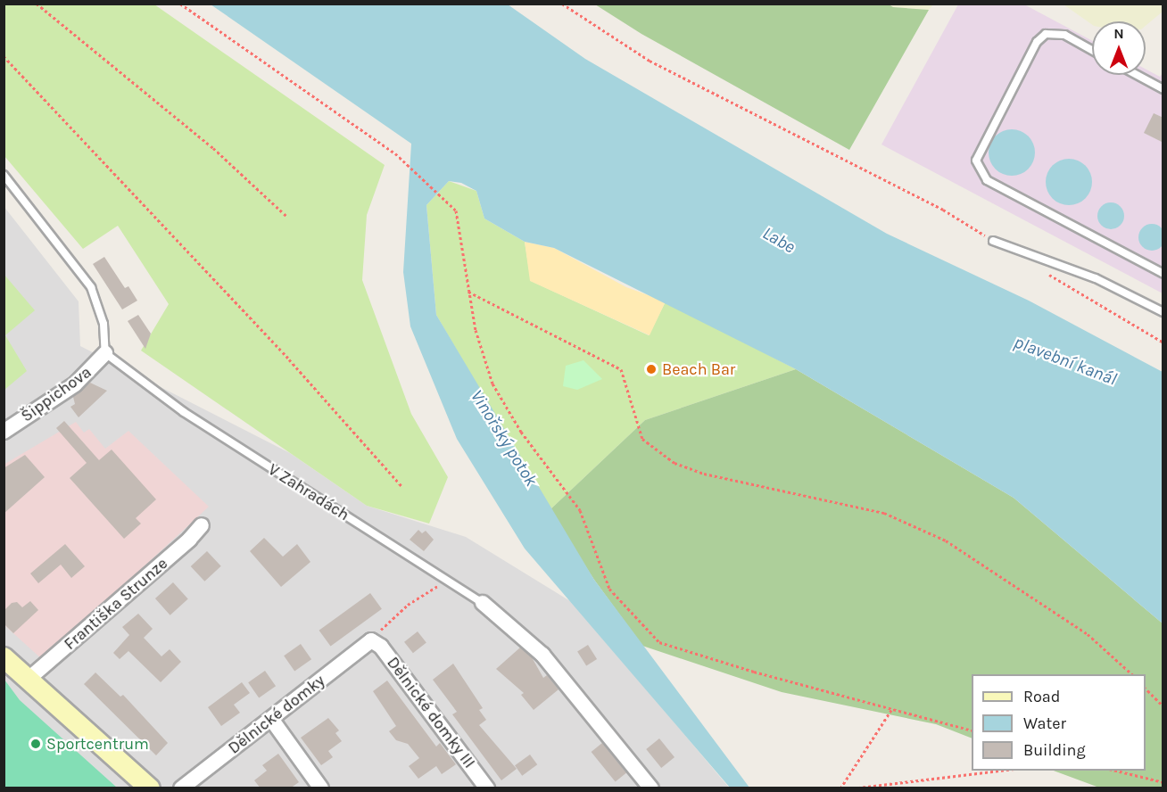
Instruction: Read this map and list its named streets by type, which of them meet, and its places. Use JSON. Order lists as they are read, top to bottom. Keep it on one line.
{"streets":{"street":["Šippichova","V Zahradách","Františka Strunze","Dělnické domky III","Dělnické domky"]},"crossings":[["Šippichova","V Zahradách"],["Dělnické domky III","Dělnické domky"]],"water":["Labe","plavební kanál","Vinořský potok"],"places":["Beach Bar","Sportcentrum"],"legend":["Road","Water","Building"],"north":"top"}
